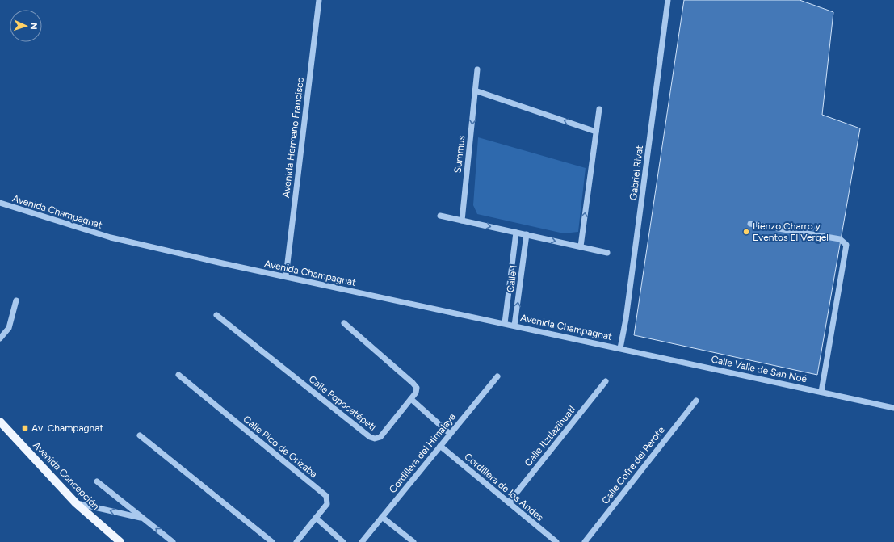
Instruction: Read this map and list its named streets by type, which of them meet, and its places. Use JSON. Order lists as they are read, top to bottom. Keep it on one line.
{"streets":{"main road":["Avenida Concepción"],"street":["Avenida Hermano Francisco","Summus","Gabriel Rivat","Avenida Champagnat","Calle 1","Calle Valle de San Noé","Calle Popocatépetl","Calle Itztlazihuatl","Calle Pico de Orizaba","Cordillera del Himalaya","Calle Cofre del Perote","Cordillera de los Andes"]},"crossings":[["Avenida Hermano Francisco","Avenida Champagnat"],["Gabriel Rivat","Avenida Champagnat"],["Gabriel Rivat","Calle Valle de San Noé"],["Avenida Champagnat","Calle 1"],["Avenida Champagnat","Calle Valle de San Noé"],["Calle Itztlazihuatl","Cordillera de los Andes"],["Cordillera del Himalaya","Cordillera de los Andes"]],"one_way":["Summus"],"places":{"other":["Lienzo Charro y Eventos El Vergel"],"transit":["Av. Champagnat"]},"north":"right"}
